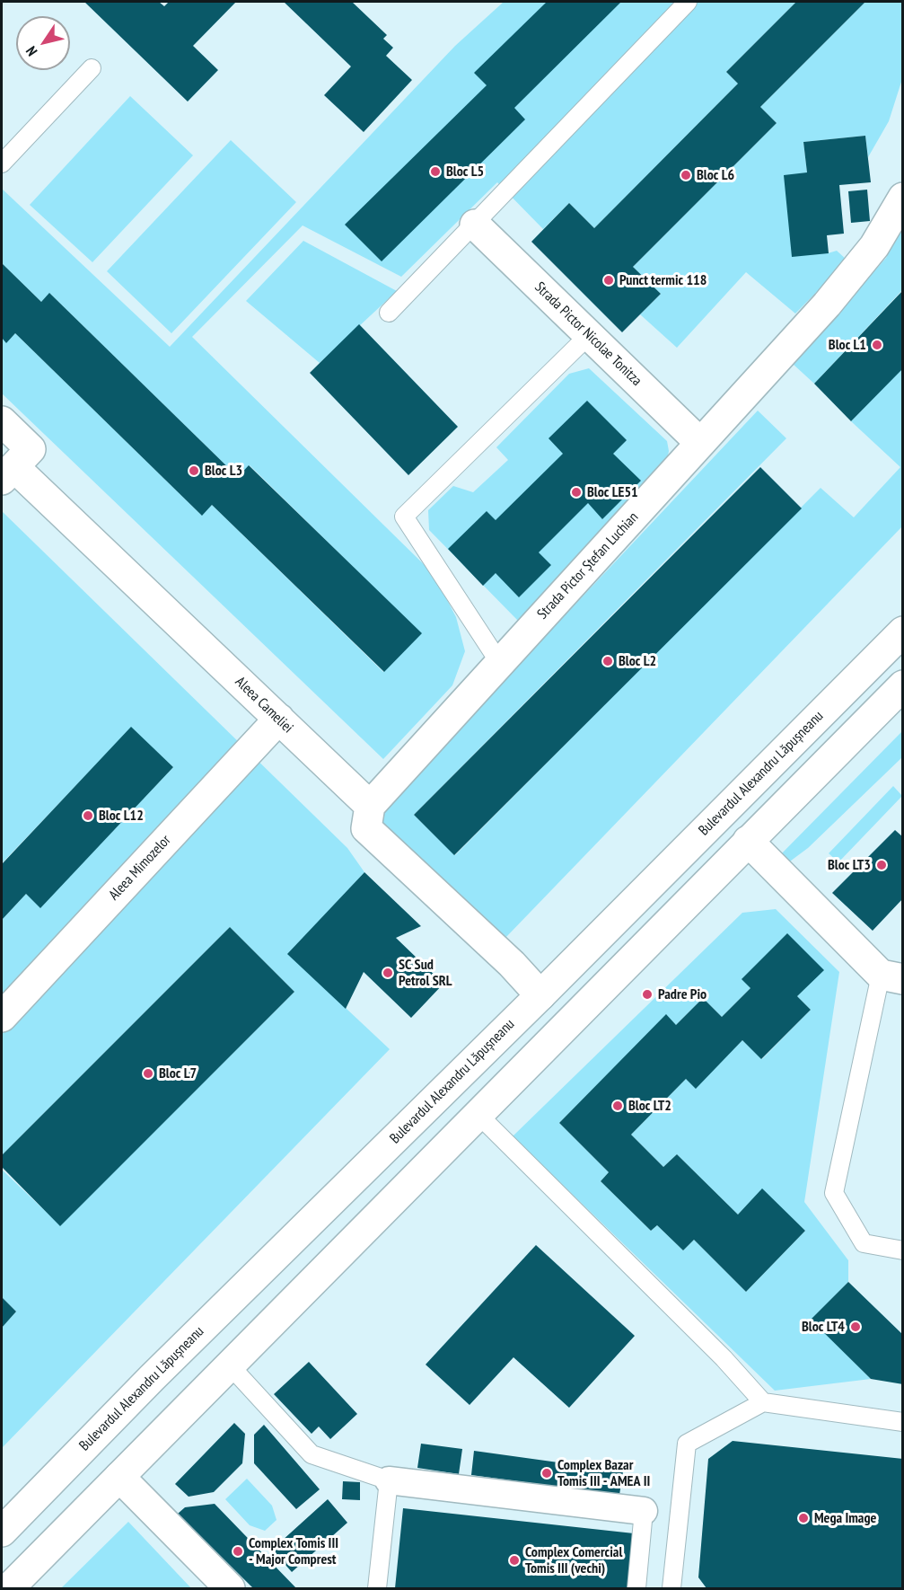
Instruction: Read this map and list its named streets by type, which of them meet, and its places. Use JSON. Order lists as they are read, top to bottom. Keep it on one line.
{"streets":{"street":["Strada Pictor Nicolae Tonitza","Strada Pictor Ștefan Luchian","Aleea Cameliei","Bulevardul Alexandru Lăpușneanu","Aleea Mimozelor"]},"crossings":[["Strada Pictor Nicolae Tonitza","Strada Pictor Ștefan Luchian"],["Strada Pictor Ștefan Luchian","Aleea Cameliei"],["Aleea Cameliei","Aleea Mimozelor"]],"places":["Bloc L5","Bloc L6","Punct termic 118","Bloc L1","Bloc L3","Bloc LE51","Bloc L2","Bloc L12","Bloc LT3","SC Sud Petrol SRL","Padre Pio","Bloc L7","Bloc LT2","Bloc LT4","Complex Bazar Tomis III - AMEA II","Mega Image","Complex Tomis III - Major Comprest","Complex Comercial Tomis III (vechi)"],"north":"bottom left"}
